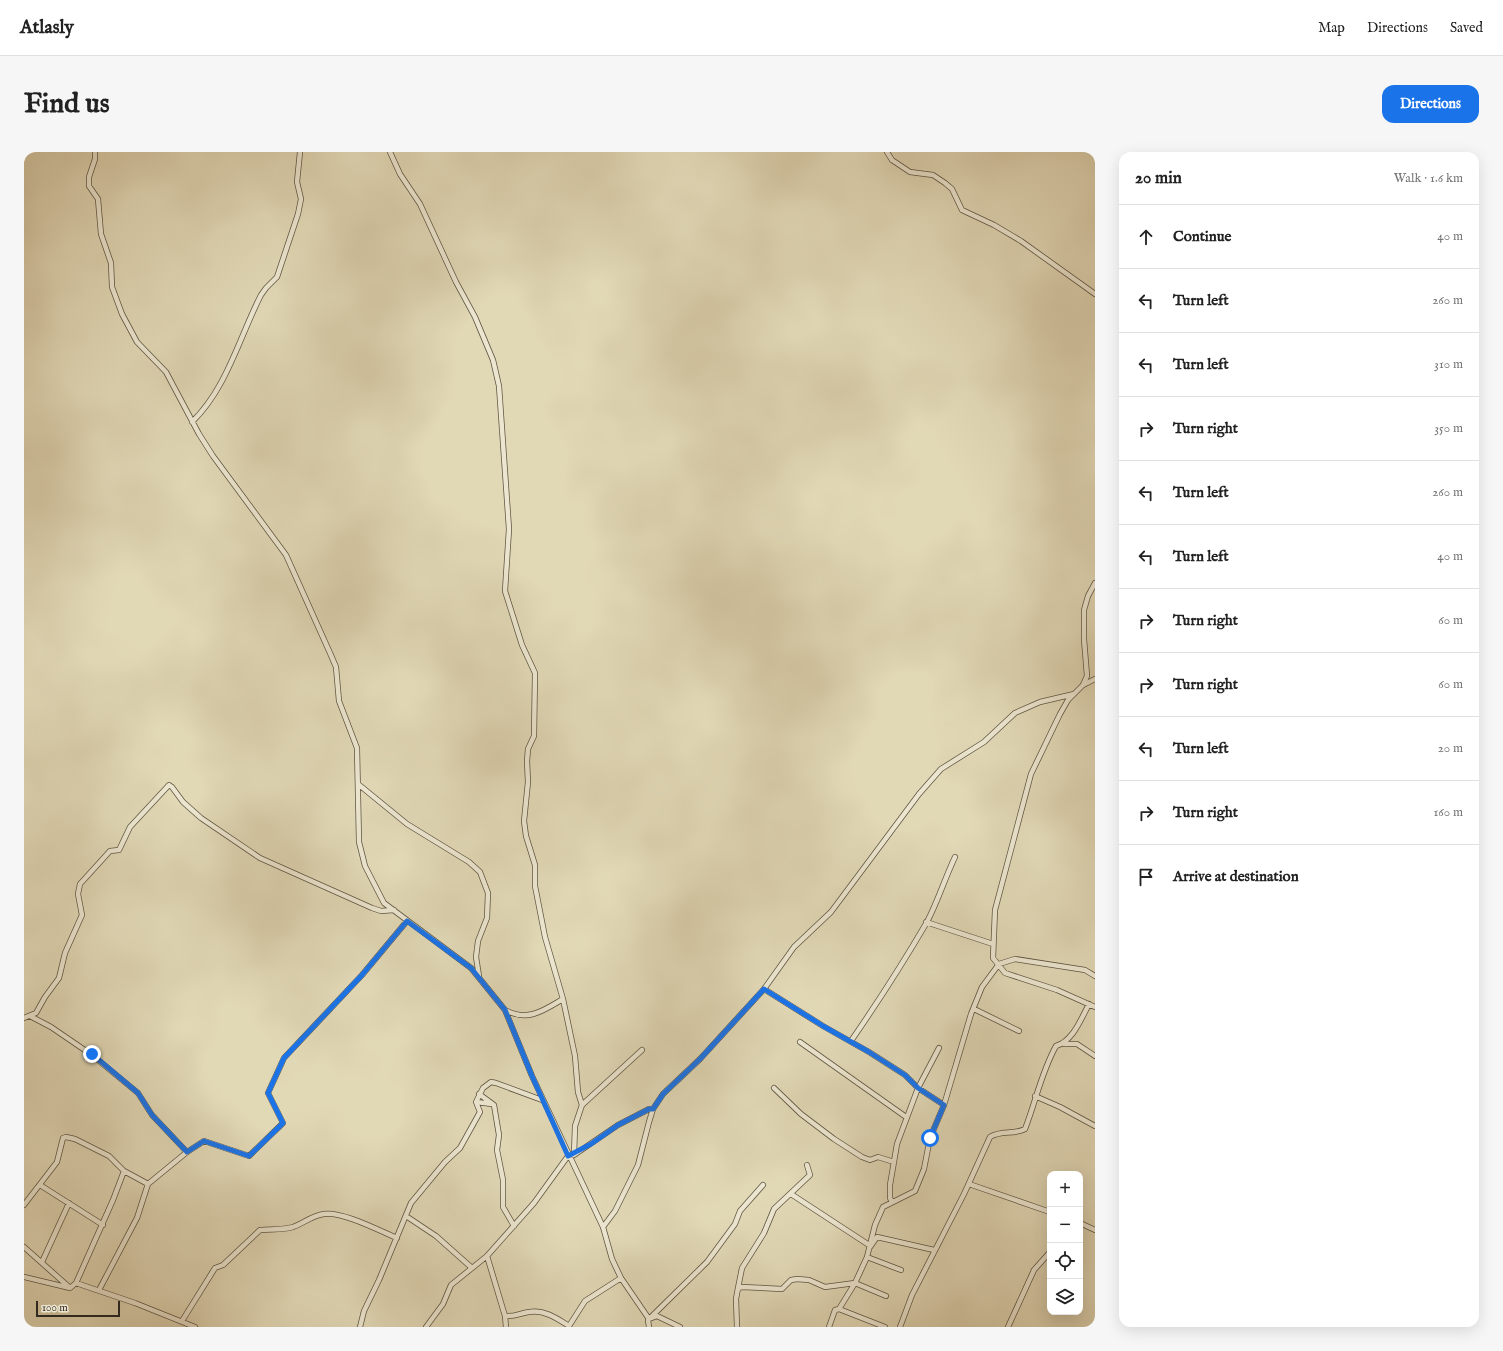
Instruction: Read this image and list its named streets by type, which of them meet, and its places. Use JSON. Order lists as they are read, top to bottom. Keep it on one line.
{"scale_bar":"100 m","page":{"header":"Atlasly","nav":["Map","Directions","Saved"],"buttons":"Directions","title":"Find us","heading":["20 min","Walk · 1.6 km"],"list":[["Continue","40 m"],["Turn left","260 m"],["Turn left","310 m"],["Turn right","350 m"],["Turn left","260 m"],["Turn left","40 m"],["Turn right","60 m"],["Turn right","60 m"],["Turn left","20 m"],["Turn right","160 m"],"Arrive at destination"],"map_buttons":["+","−"],"scale":"100 m"}}
